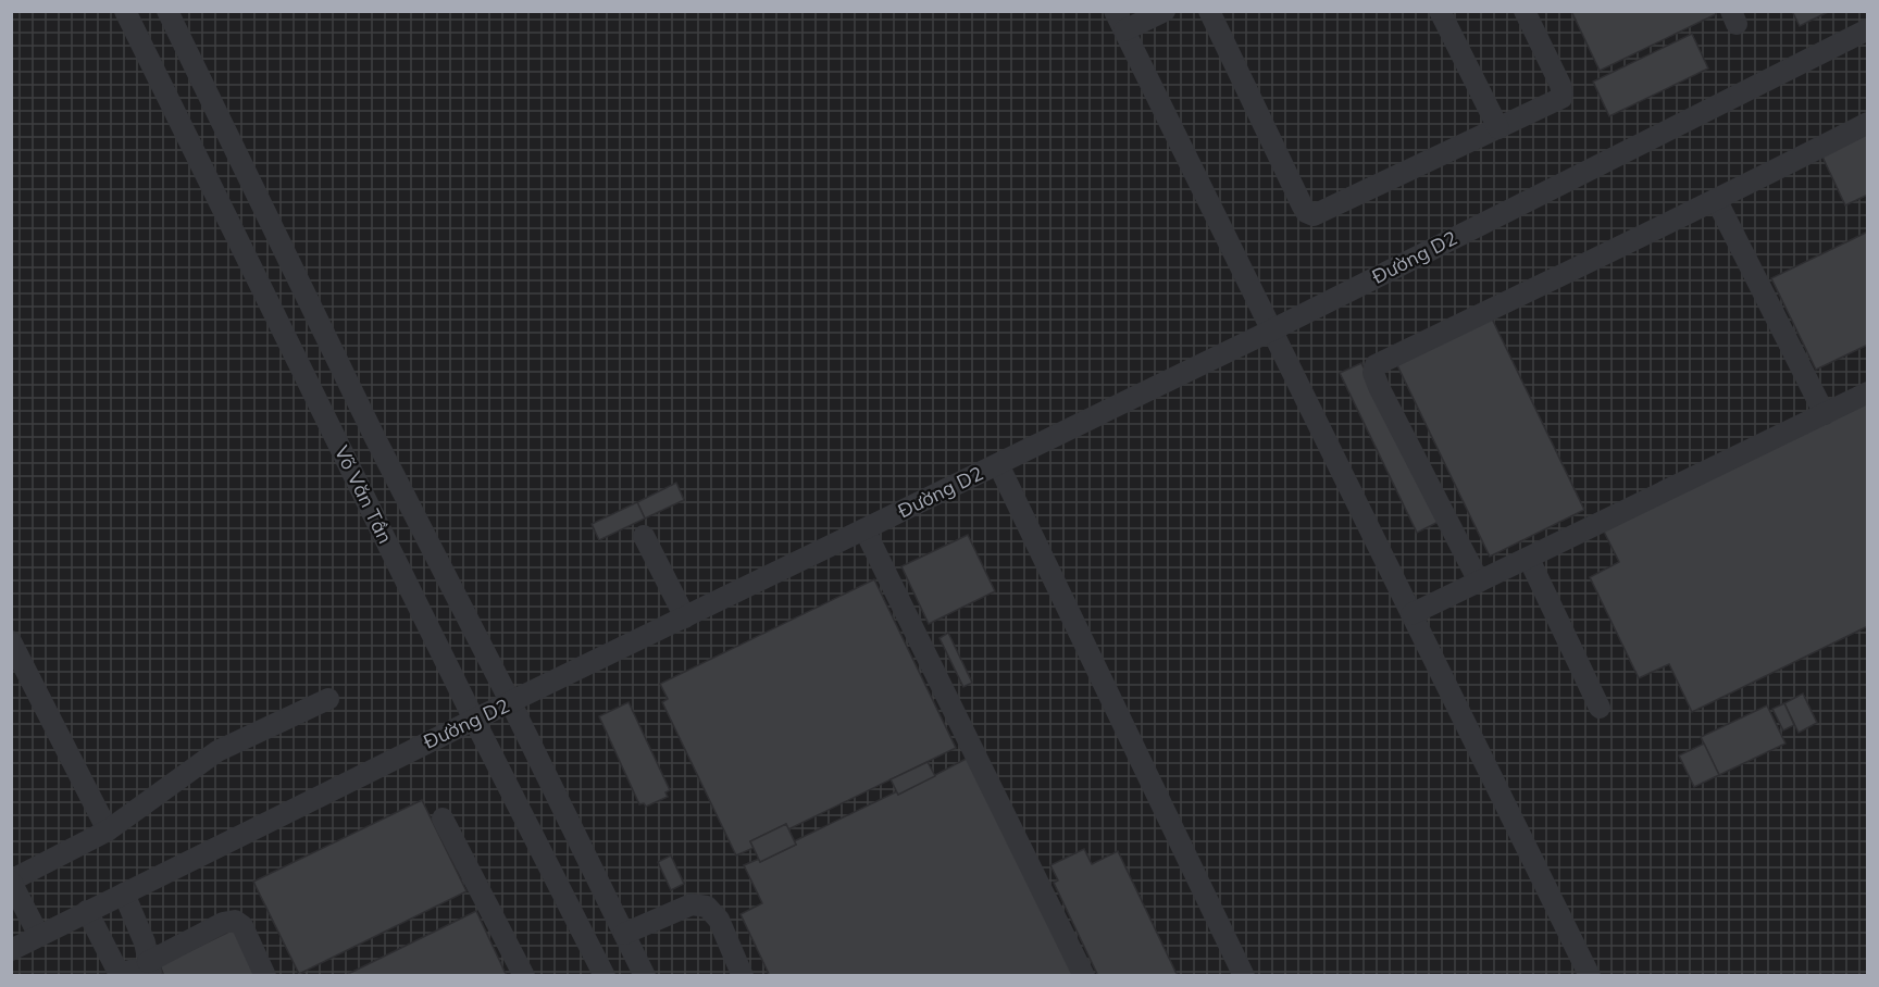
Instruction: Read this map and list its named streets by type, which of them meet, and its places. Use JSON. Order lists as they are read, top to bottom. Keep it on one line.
{"streets":{"street":["Đường D2","Võ Văn Tần"]},"crossings":[["Đường D2","Võ Văn Tần"]]}
